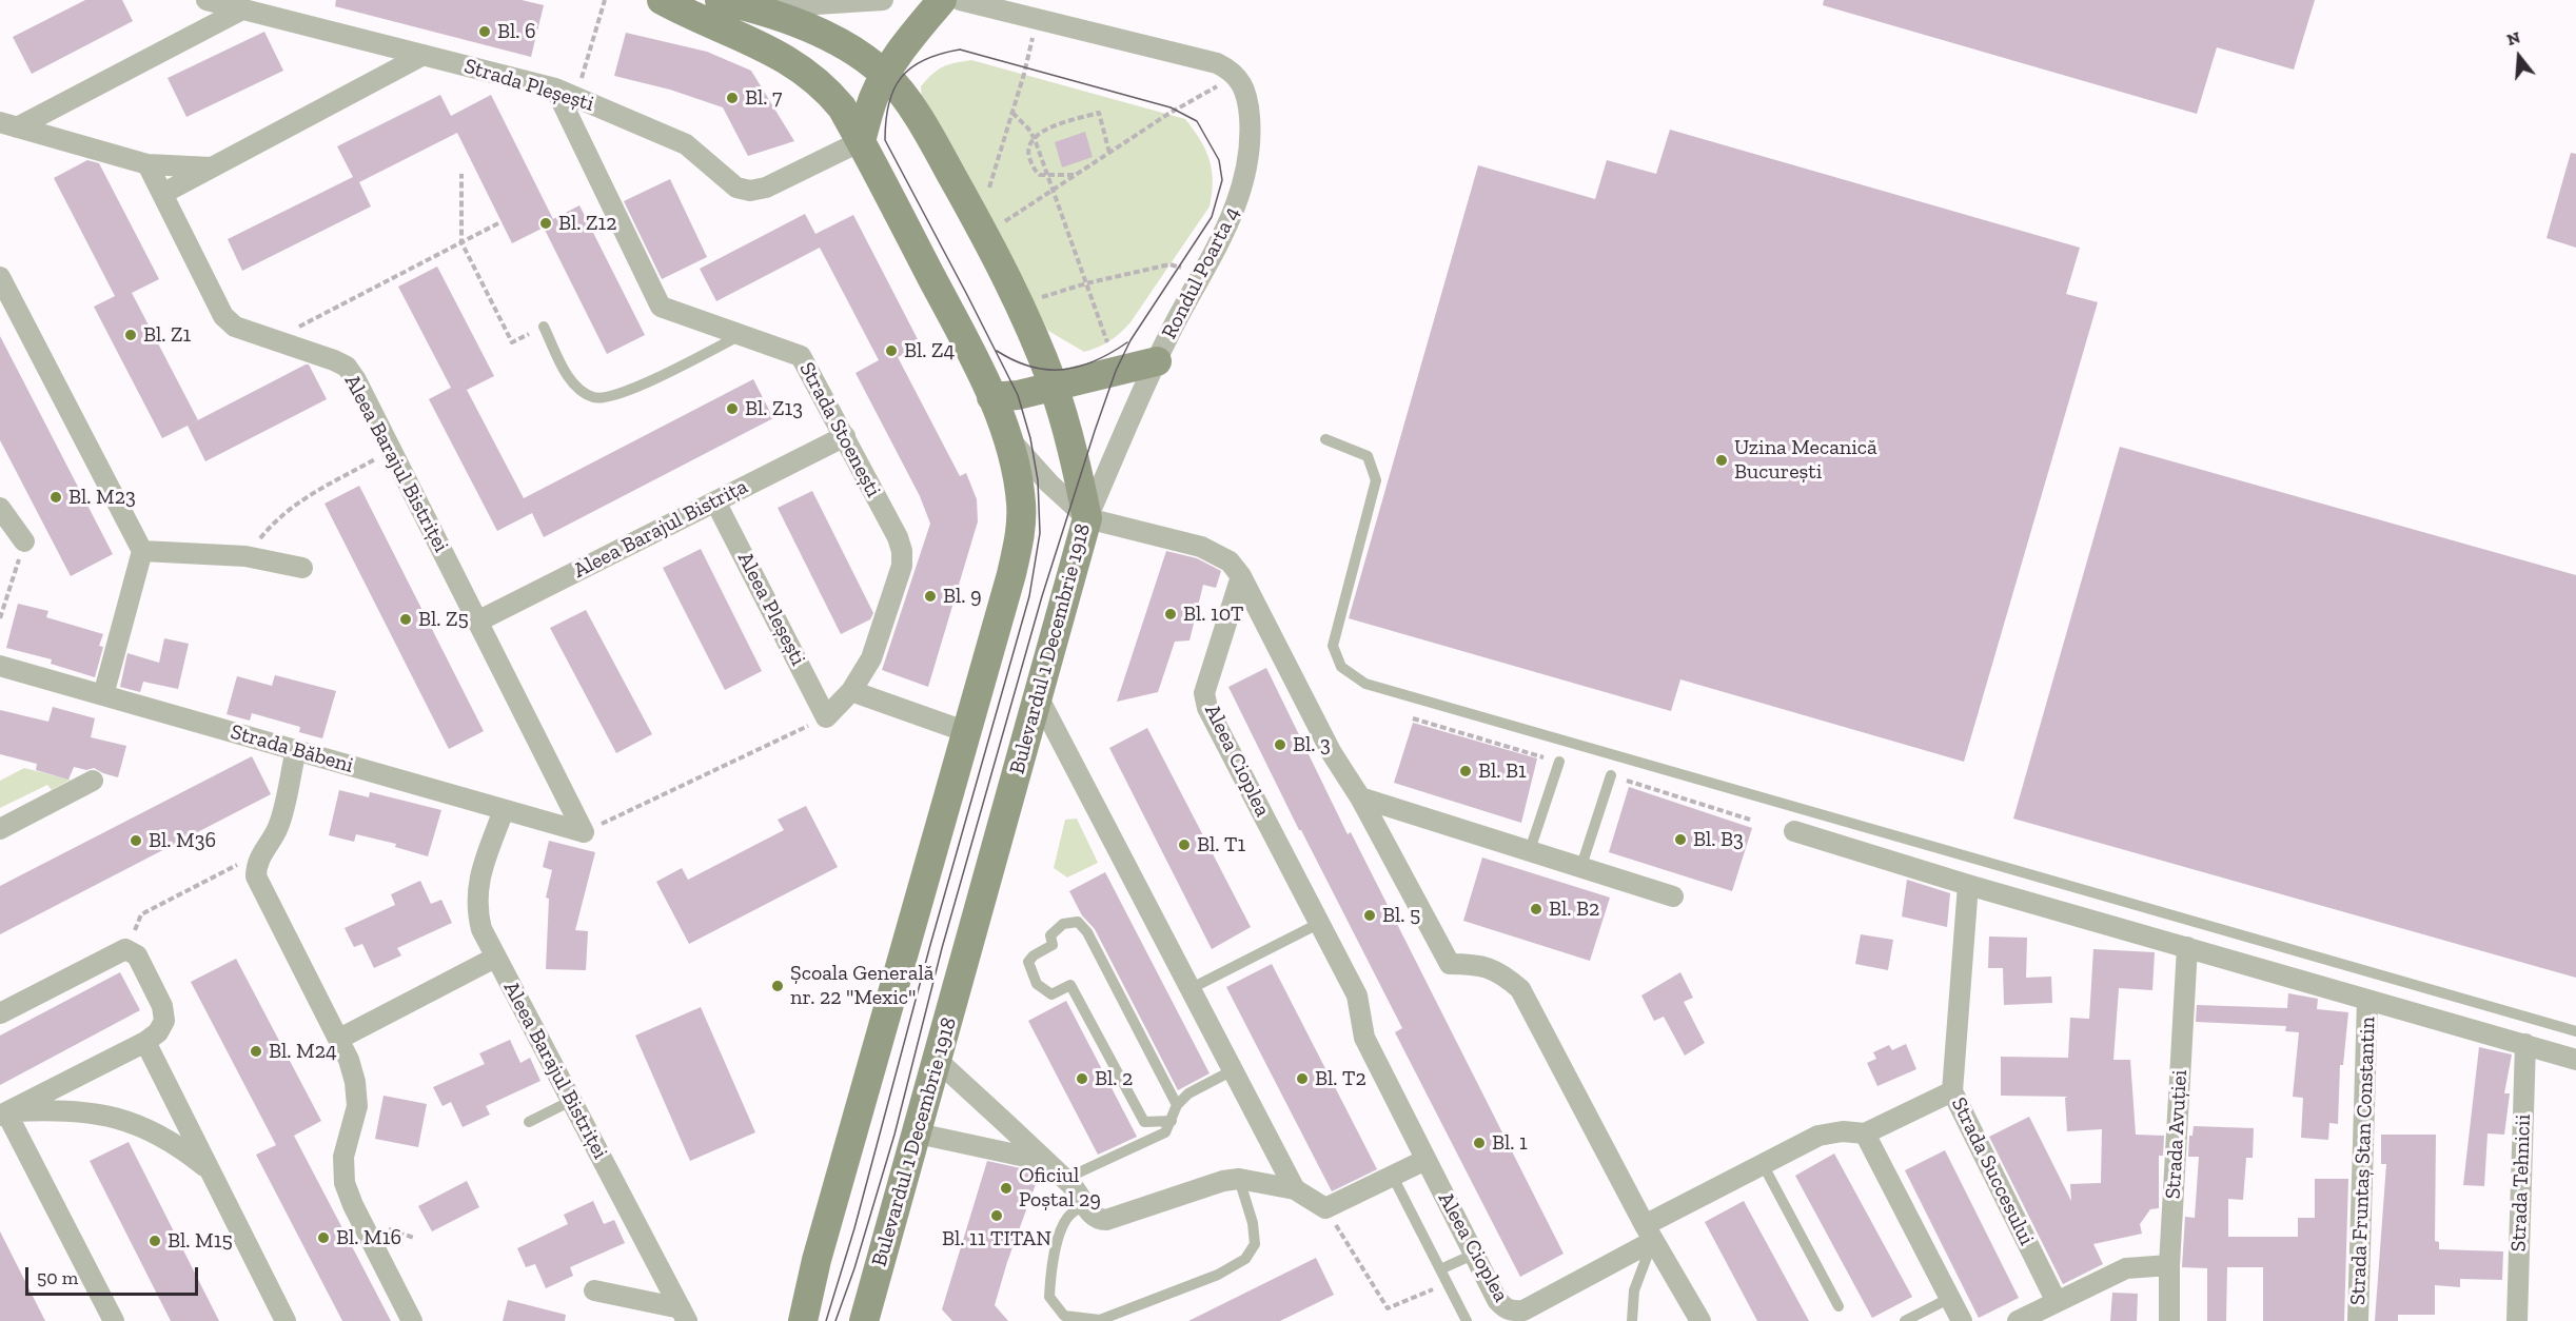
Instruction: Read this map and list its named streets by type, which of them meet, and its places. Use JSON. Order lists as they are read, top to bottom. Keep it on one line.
{"streets":{"main road":["Bulevardul 1 Decembrie 1918"],"street":["Strada Pleșești","Rondul Poarta 4","Strada Stoenești","Aleea Barajul Bistriței","Aleea Barajul Bistrița","Aleea Pleșești","Strada Băbeni","Aleea Cioplea","Strada Avuției","Strada Fruntaș Stan Constantin","Strada Succesului","Strada Tehnicii"]},"crossings":[["Strada Pleșești","Strada Stoenești"],["Rondul Poarta 4","Bulevardul 1 Decembrie 1918"],["Strada Stoenești","Aleea Barajul Bistrița"],["Strada Stoenești","Aleea Pleșești"],["Aleea Barajul Bistriței","Aleea Barajul Bistrița"],["Aleea Barajul Bistriței","Strada Băbeni"],["Aleea Barajul Bistrița","Aleea Pleșești"],["Aleea Cioplea","Strada Succesului"]],"places":["Bl. 6","Bl. 7","Bl. Z12","Bl. Z1","Bl. Z4","Bl. Z13","Uzina Mecanică București","Bl. M23","Bl. 9","Bl. 10T","Bl. Z5","Bl. 3","Bl. B1","Bl. B3","Bl. M36","Bl. T1","Bl. B2","Bl. 5","Școala Generală nr. 22 \"Mexic\"","Bl. M24","Bl. 2","Bl. T2","Bl. 1","Oficiul Poștal 29","Bl. 11 TITAN","Bl. M16","Bl. M15"],"scale_bar":"50 m","north":"top"}
